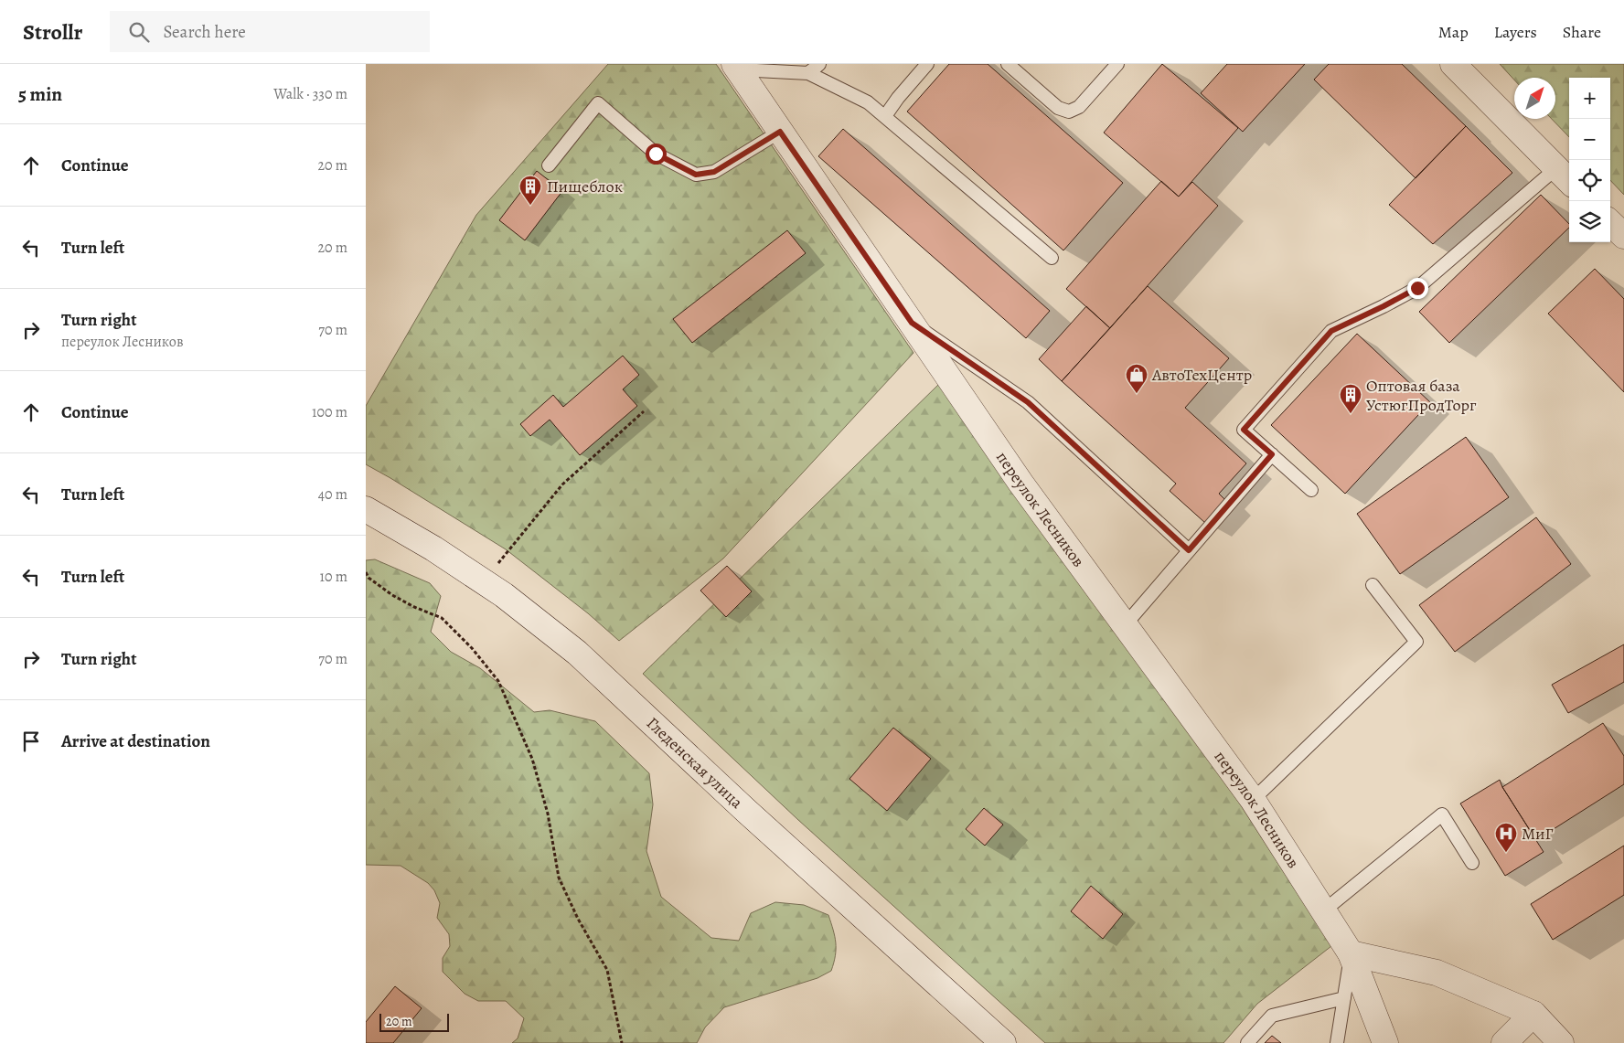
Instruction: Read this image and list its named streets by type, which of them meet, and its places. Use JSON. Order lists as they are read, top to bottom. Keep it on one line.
{"streets":{"street":["переулок Лесников","Гледенская улица"]},"places":{"building":["Пищеблок","Оптовая база УстюгПродТорг"],"shop":["АвтоТехЦентр"],"hospital":["МиГ"]},"scale_bar":"20 m","north":"top right","page":{"header":"Strollr","search":"Search here","nav":["Map","Layers","Share"],"heading":["5 min","Walk · 330 m"],"map_buttons":["+","−"],"list":[["Continue","20 m"],["Turn left","20 m"],["Turn right","переулок Лесников","70 m"],["Continue","100 m"],["Turn left","40 m"],["Turn left","10 m"],["Turn right","70 m"],"Arrive at destination"],"scale":"20 m"}}
